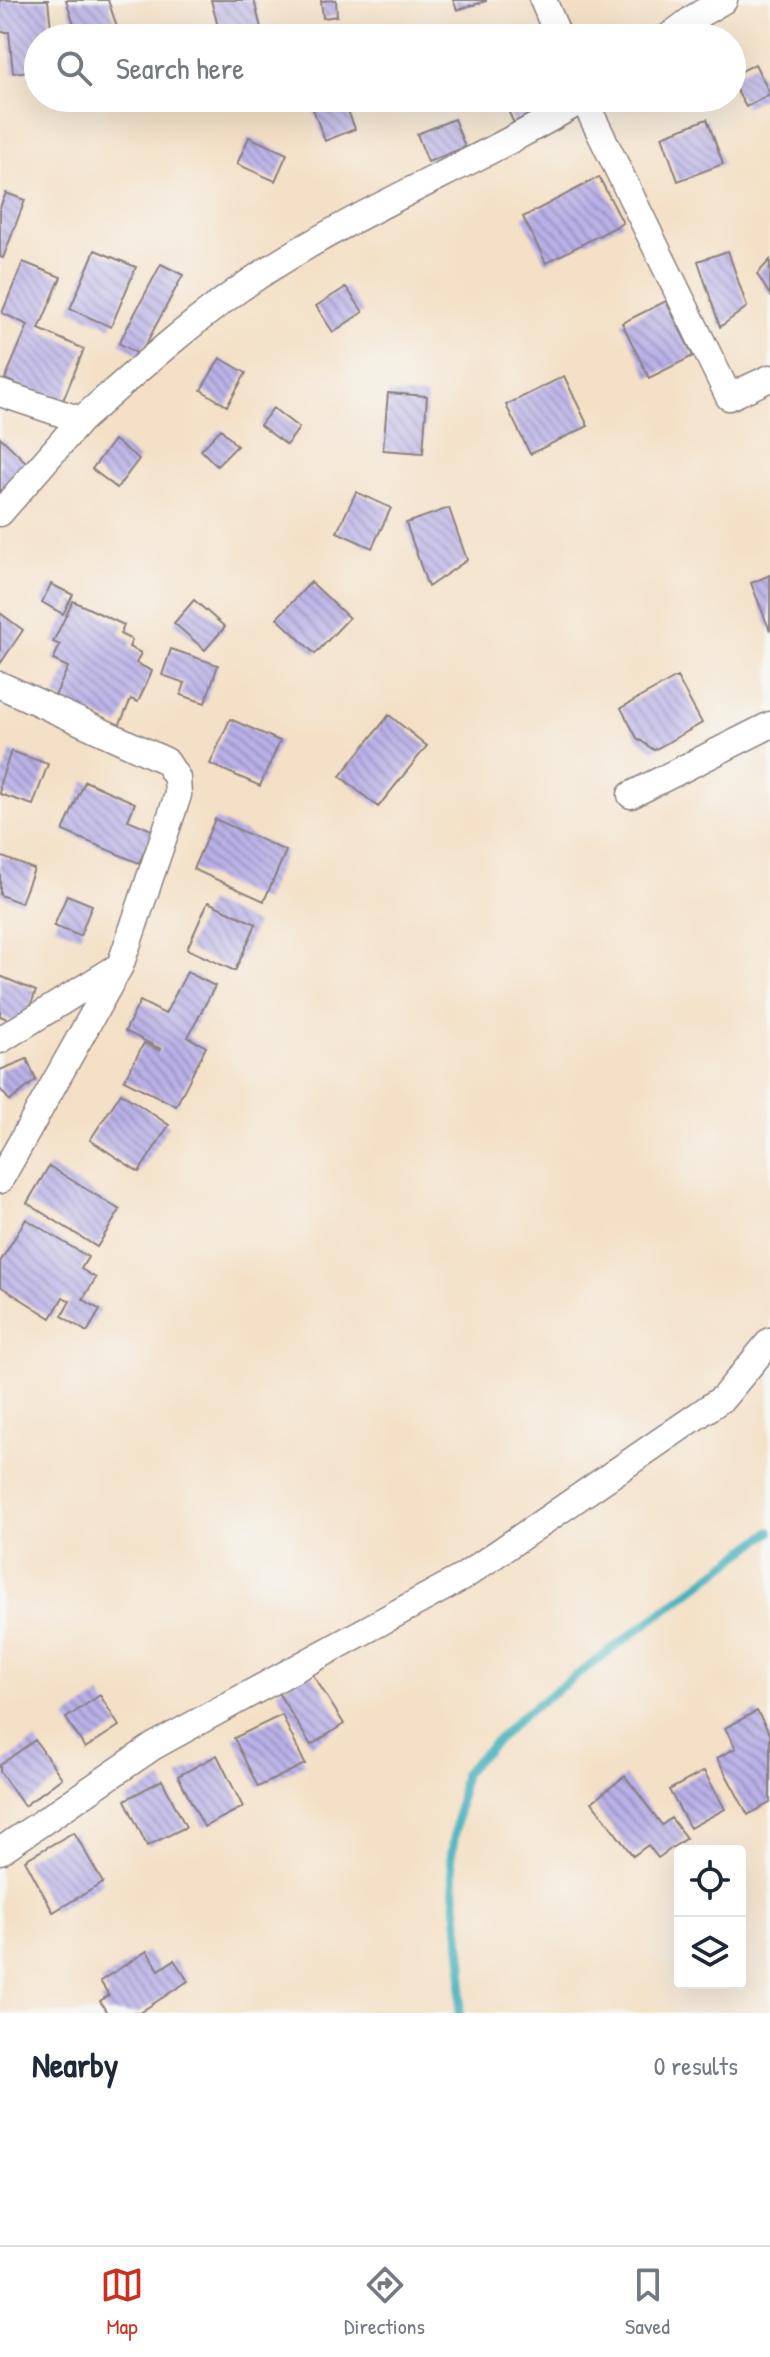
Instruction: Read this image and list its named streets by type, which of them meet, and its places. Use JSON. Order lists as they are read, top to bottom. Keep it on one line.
{"page":{"search":"Search here","heading":["Nearby","0 results"],"nav":["Map","Directions","Saved"]}}
